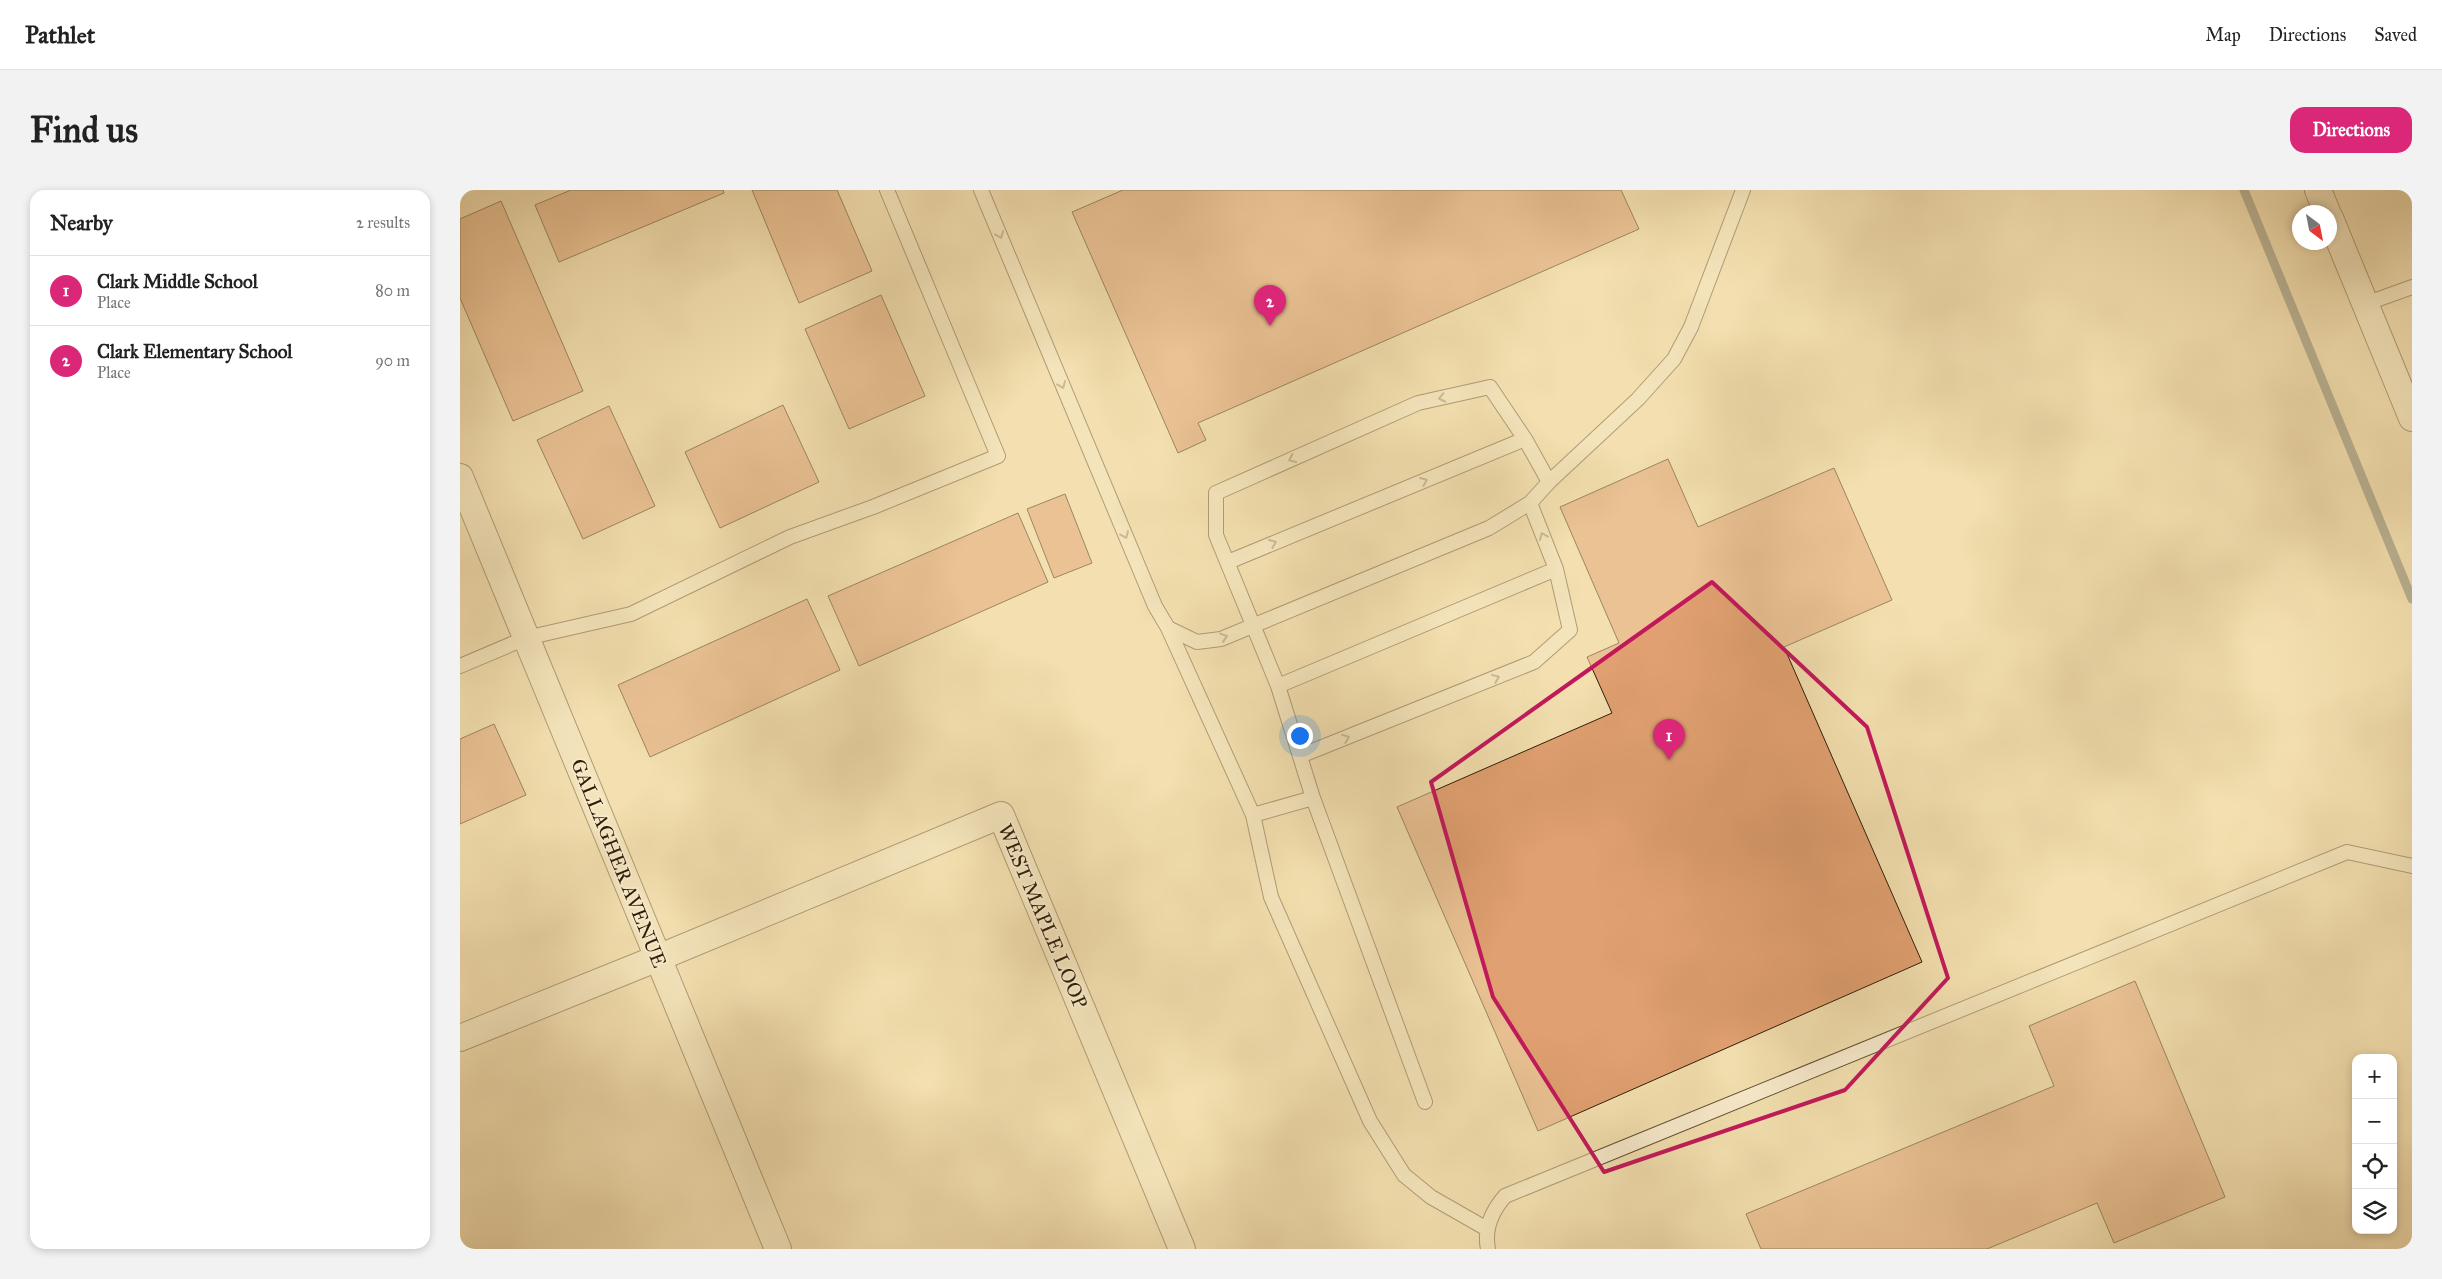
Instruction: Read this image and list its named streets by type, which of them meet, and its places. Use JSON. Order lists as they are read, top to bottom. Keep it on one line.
{"streets":{"street":["GALLAGHER AVENUE","WEST MAPLE LOOP"]},"crossings":[["GALLAGHER AVENUE","WEST MAPLE LOOP"]],"north":"bottom right","page":{"header":"Pathlet","nav":["Map","Directions","Saved"],"buttons":"Directions","title":"Find us","heading":["Nearby","2 results"],"list":[{"mark":"1","name":"Clark Middle School","note":"Place","value":"80 m"},{"mark":"2","name":"Clark Elementary School","note":"Place","value":"90 m"}],"pins":["2","1"],"map_buttons":["+","−"]}}
